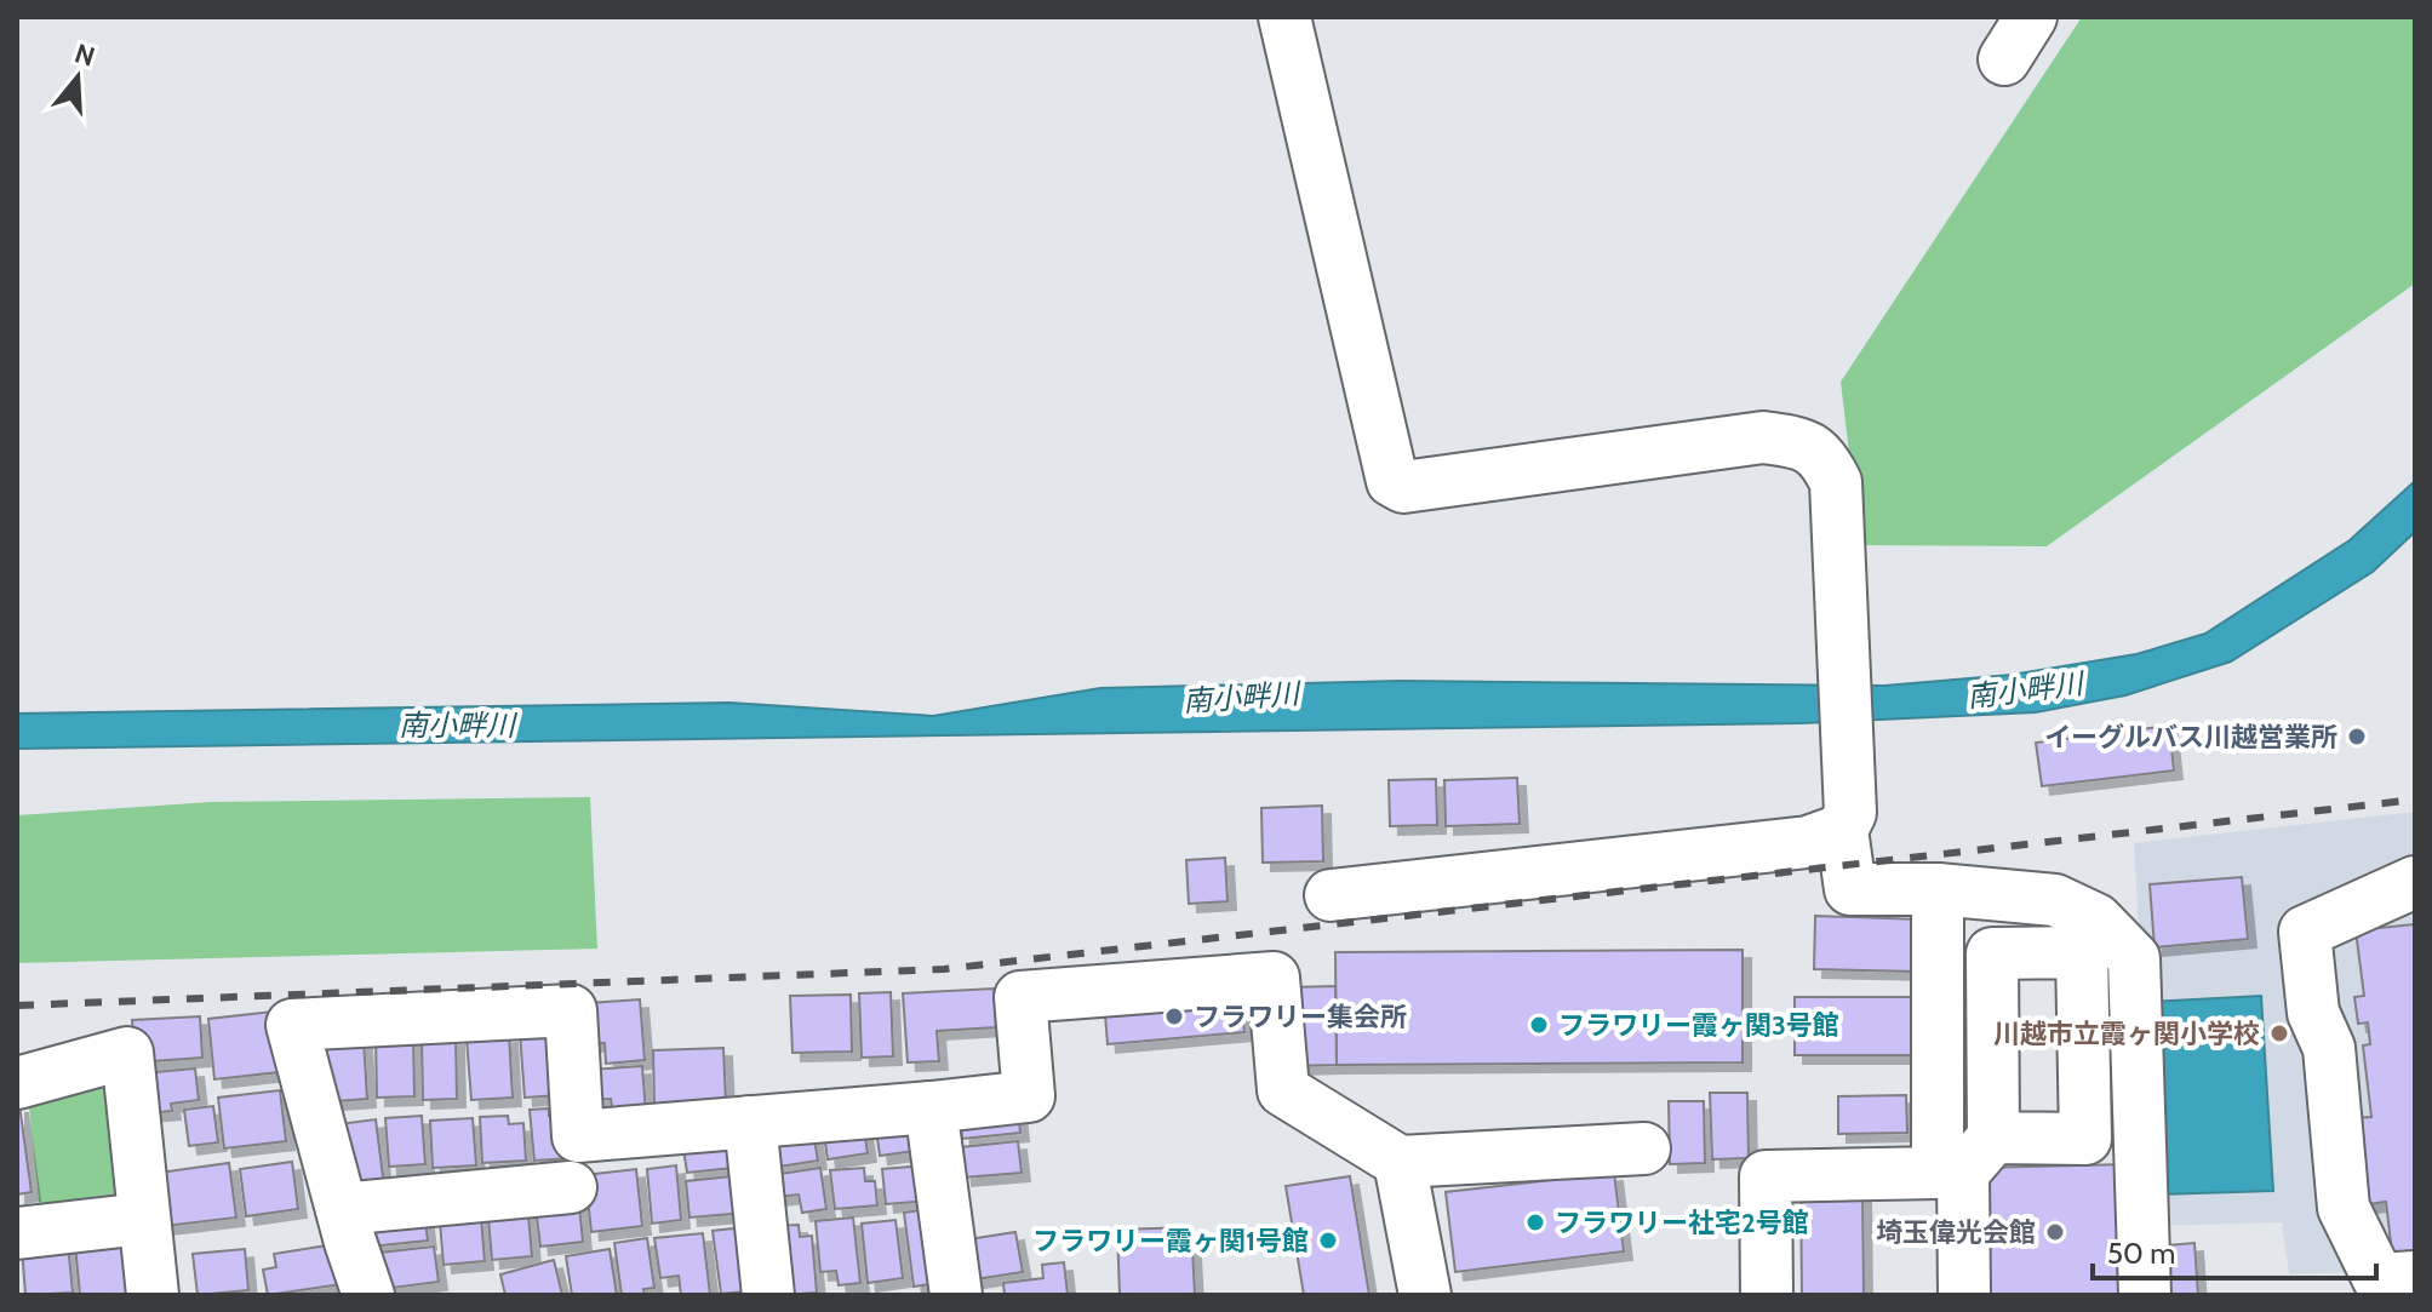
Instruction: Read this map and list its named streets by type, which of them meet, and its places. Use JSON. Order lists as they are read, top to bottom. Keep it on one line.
{"water":["南小畔川"],"places":["イーグルバス川越営業所","フラワリー集会所","フラワリー霞ヶ関3号館","川越市立霞ヶ関小学校","フラワリー社宅2号館","埼玉偉光会館","フラワリー霞ヶ関1号館"],"scale_bar":"50 m","north":"top"}
